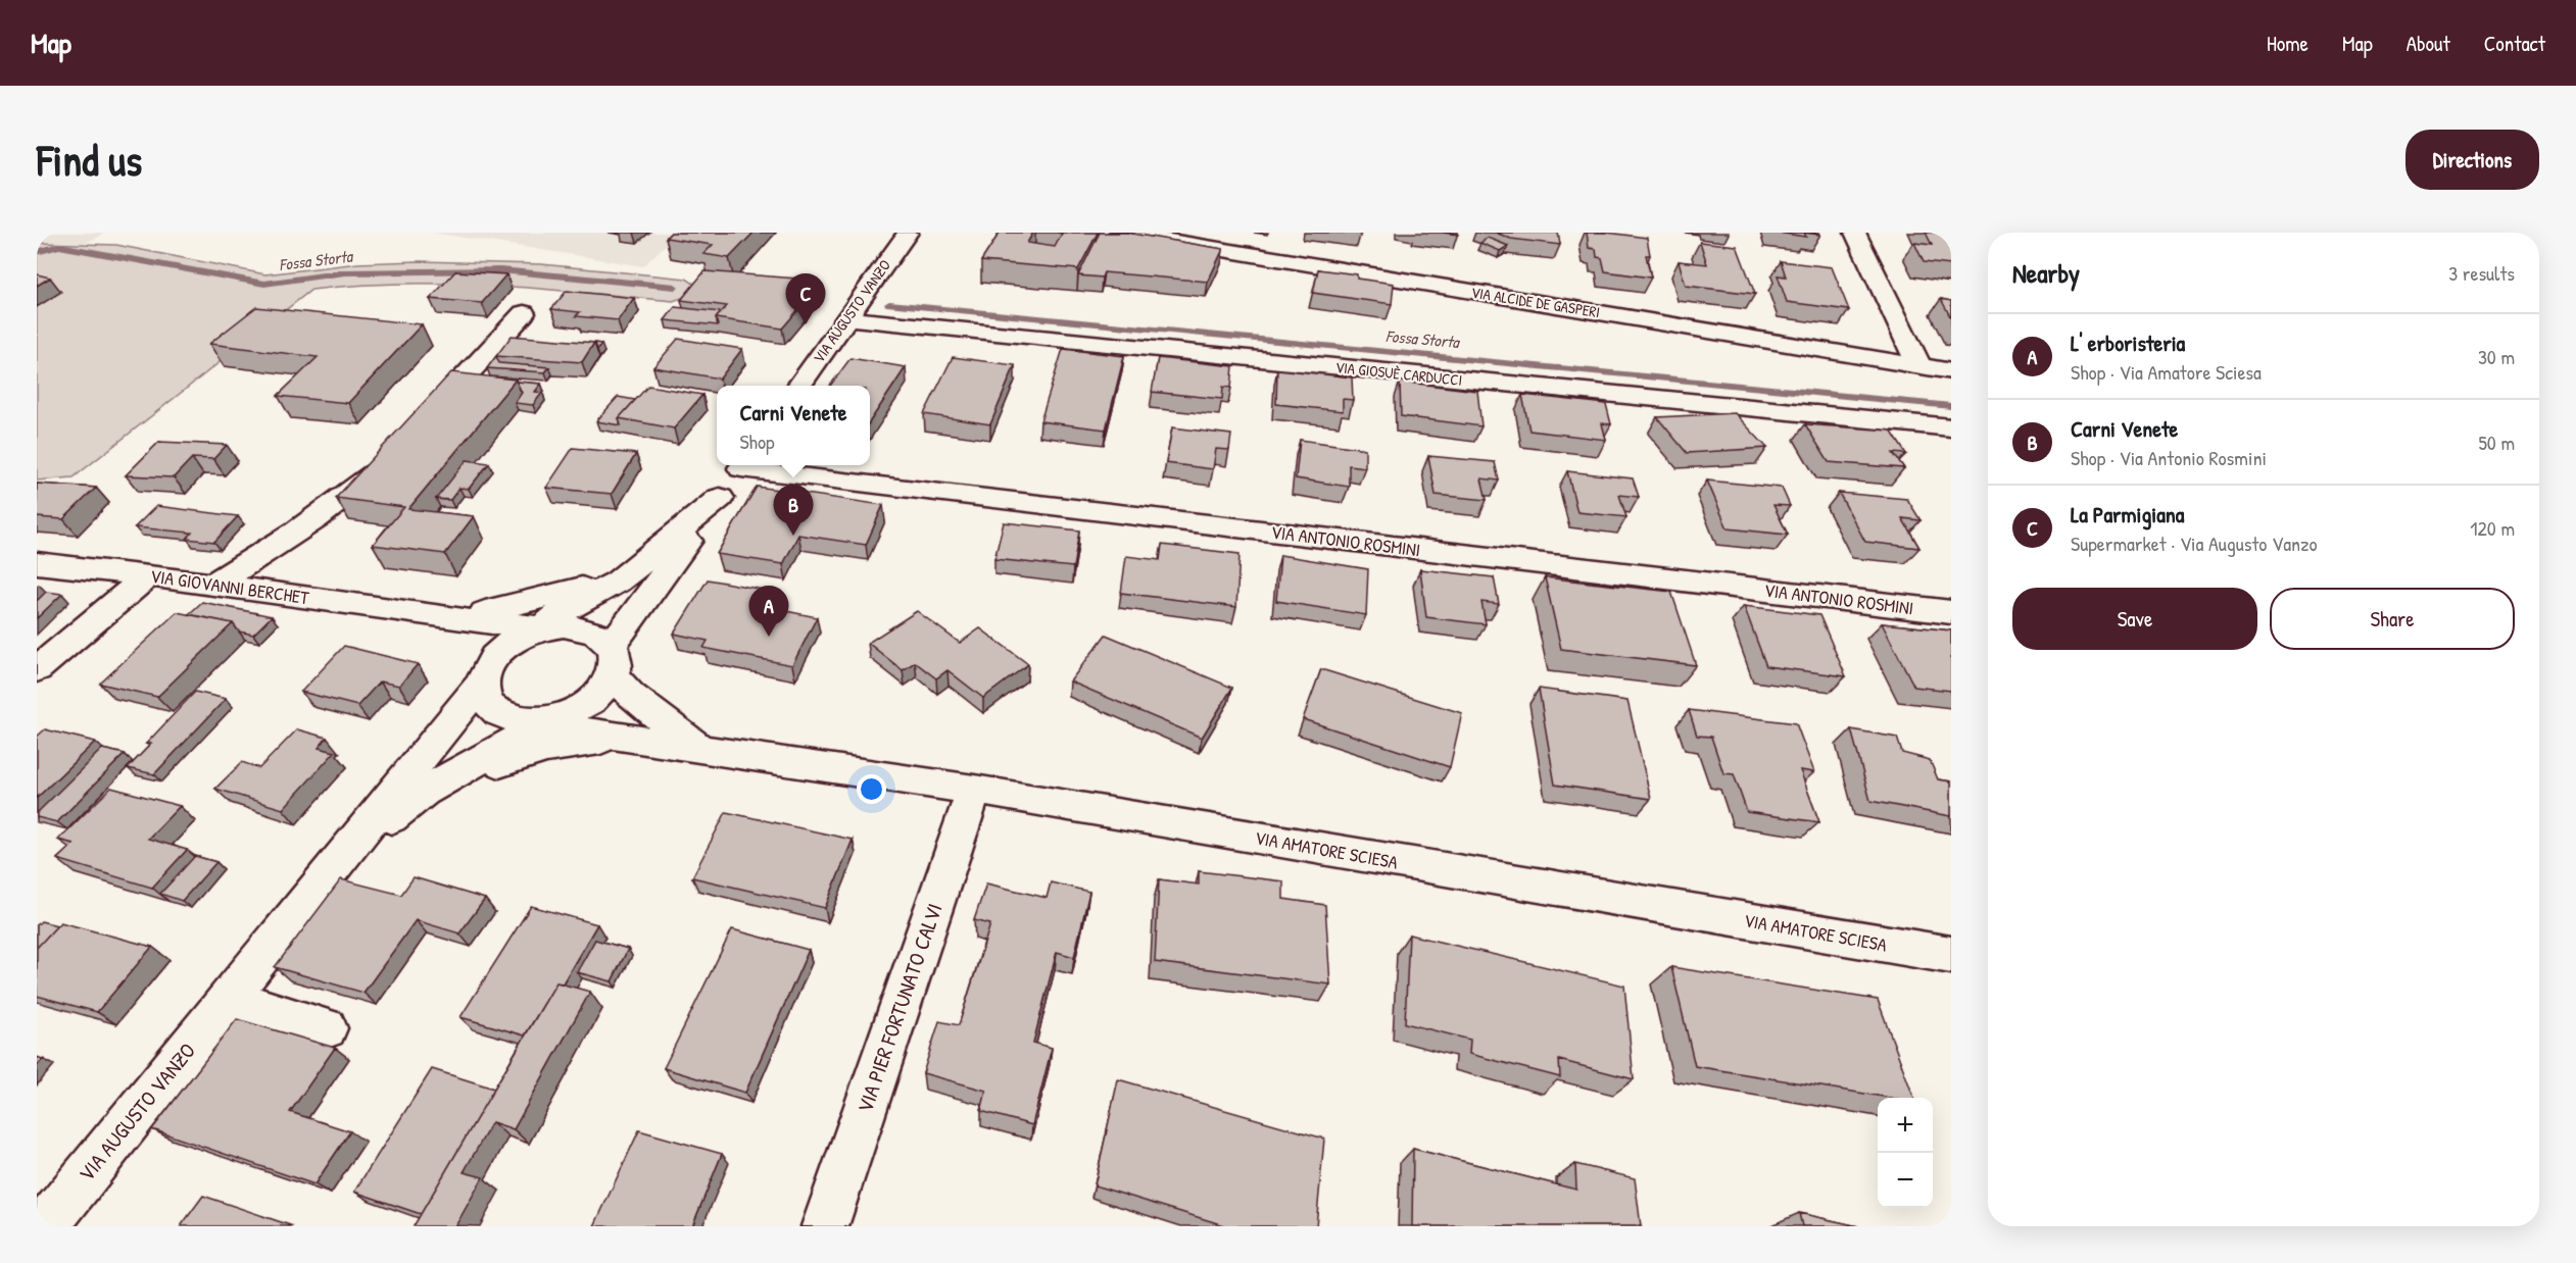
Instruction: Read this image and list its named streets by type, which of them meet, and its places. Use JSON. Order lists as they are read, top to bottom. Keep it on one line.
{"streets":{"street":["VIA ALCIDE DE GASPERI","VIA AUGUSTO VANZO","VIA GIOSUÈ CARDUCCI","VIA ANTONIO ROSMINI","VIA GIOVANNI BERCHET","VIA AMATORE SCIESA","VIA PIER FORTUNATO CALVI"]},"crossings":[["VIA AUGUSTO VANZO","VIA GIOSUÈ CARDUCCI"],["VIA AUGUSTO VANZO","VIA GIOVANNI BERCHET"],["VIA AUGUSTO VANZO","VIA AMATORE SCIESA"],["VIA GIOVANNI BERCHET","VIA AMATORE SCIESA"],["VIA AMATORE SCIESA","VIA PIER FORTUNATO CALVI"]],"water":["Fossa Storta"],"page":{"header":"Map","nav":["Home","Map","About","Contact"],"buttons":["Directions",["Save","Share"]],"title":"Find us","heading":["Nearby","3 results"],"pins":["C","B","A"],"list":[{"mark":"A","name":"L' erboristeria","note":"Shop · Via Amatore Sciesa","value":"30 m"},{"mark":"B","name":"Carni Venete","note":"Shop · Via Antonio Rosmini","value":"50 m"},{"mark":"C","name":"La Parmigiana","note":"Supermarket · Via Augusto Vanzo","value":"120 m"}],"popup":["Carni Venete","Shop"],"map_buttons":["+","−"]}}
